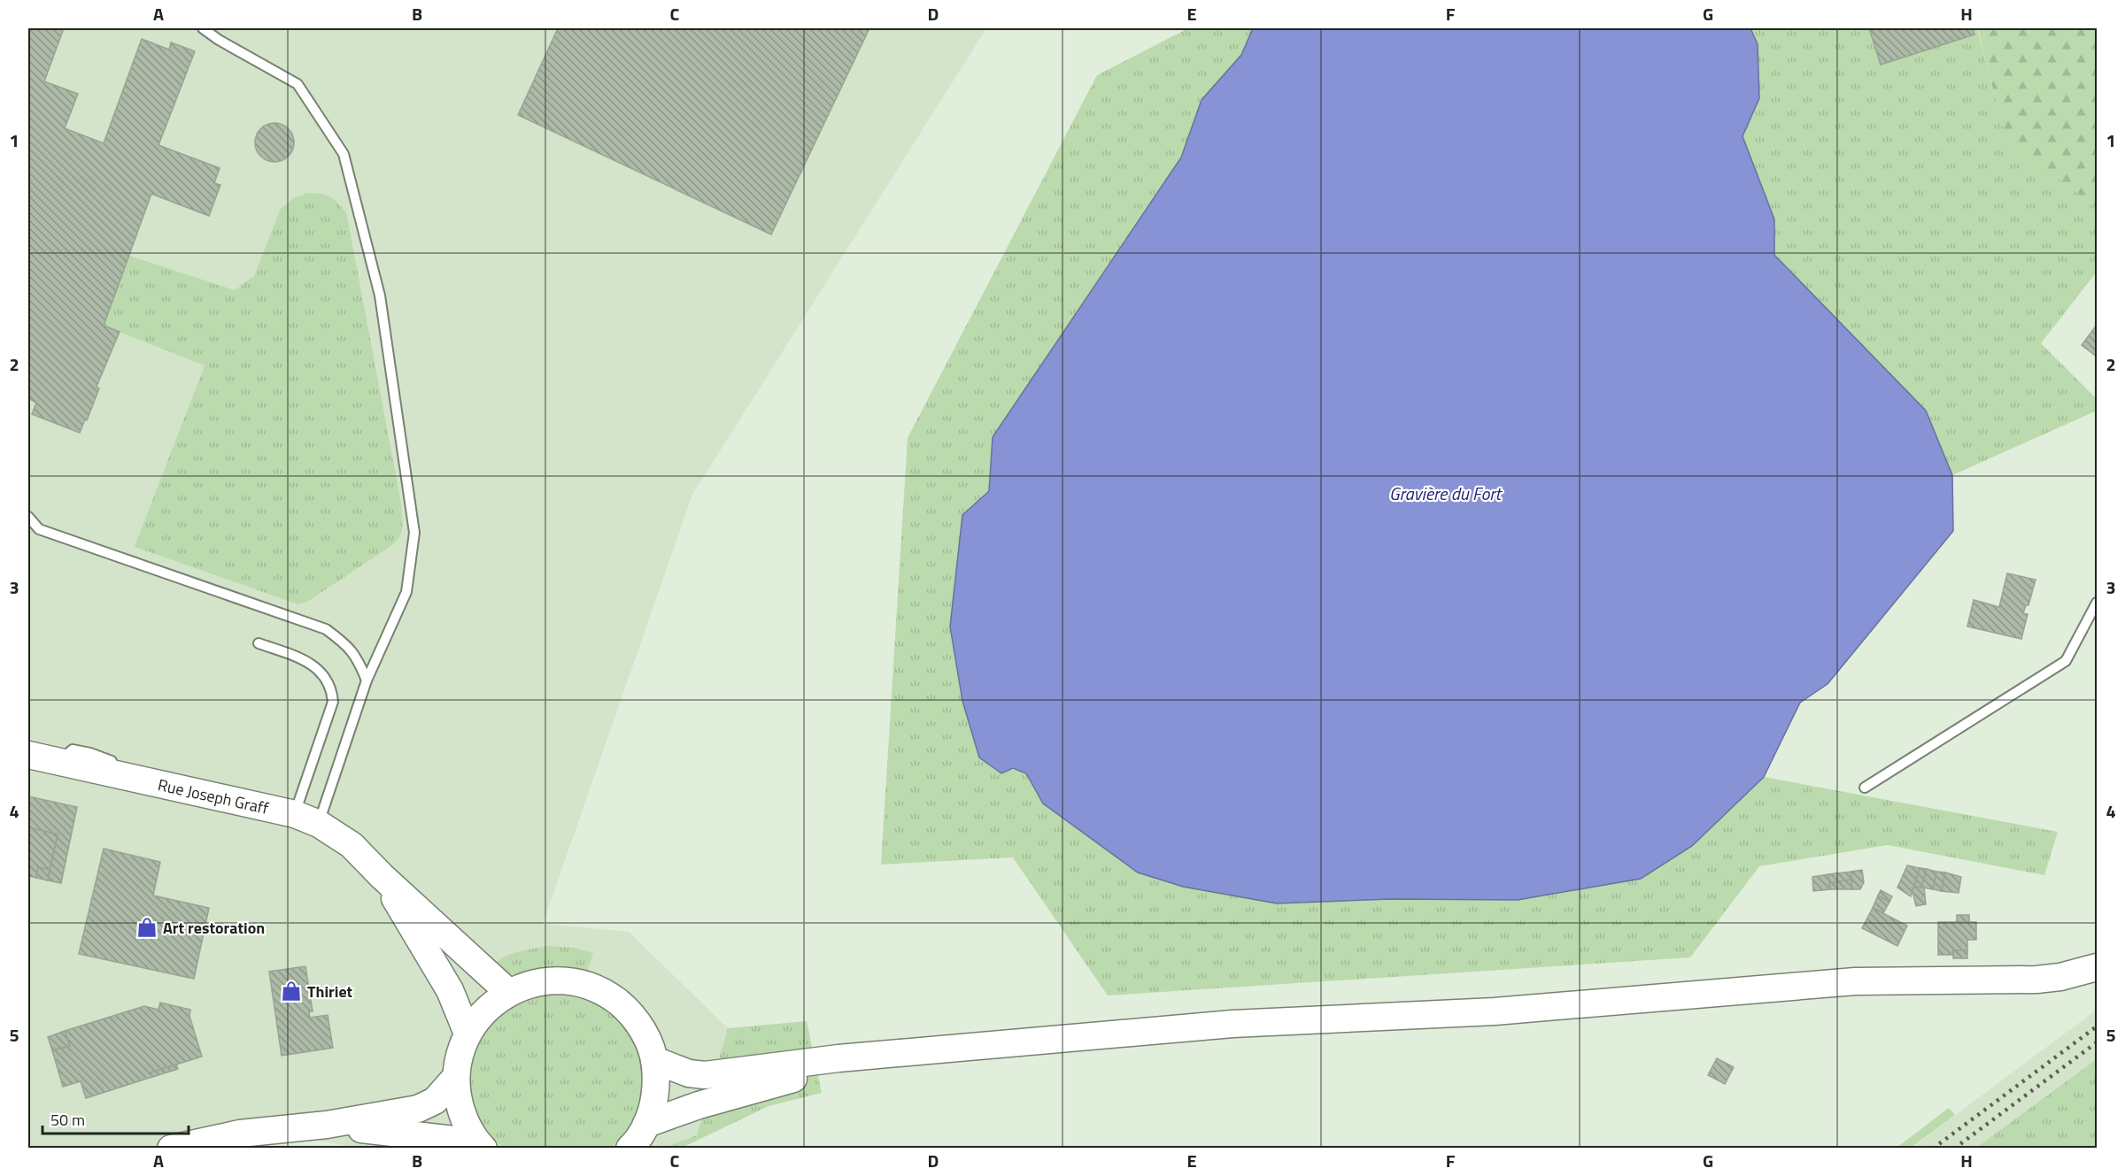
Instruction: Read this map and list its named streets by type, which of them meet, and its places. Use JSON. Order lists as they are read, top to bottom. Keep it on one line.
{"streets":{"main road":["Rue Joseph Graff"]},"water":["Gravière du Fort"],"places":{"shop":["Art restoration","Thiriet"]},"scale_bar":"50 m","grid":{"columns":["A","B","C","D","E","F","G","H"],"rows":["1","2","3","4","5"]}}
